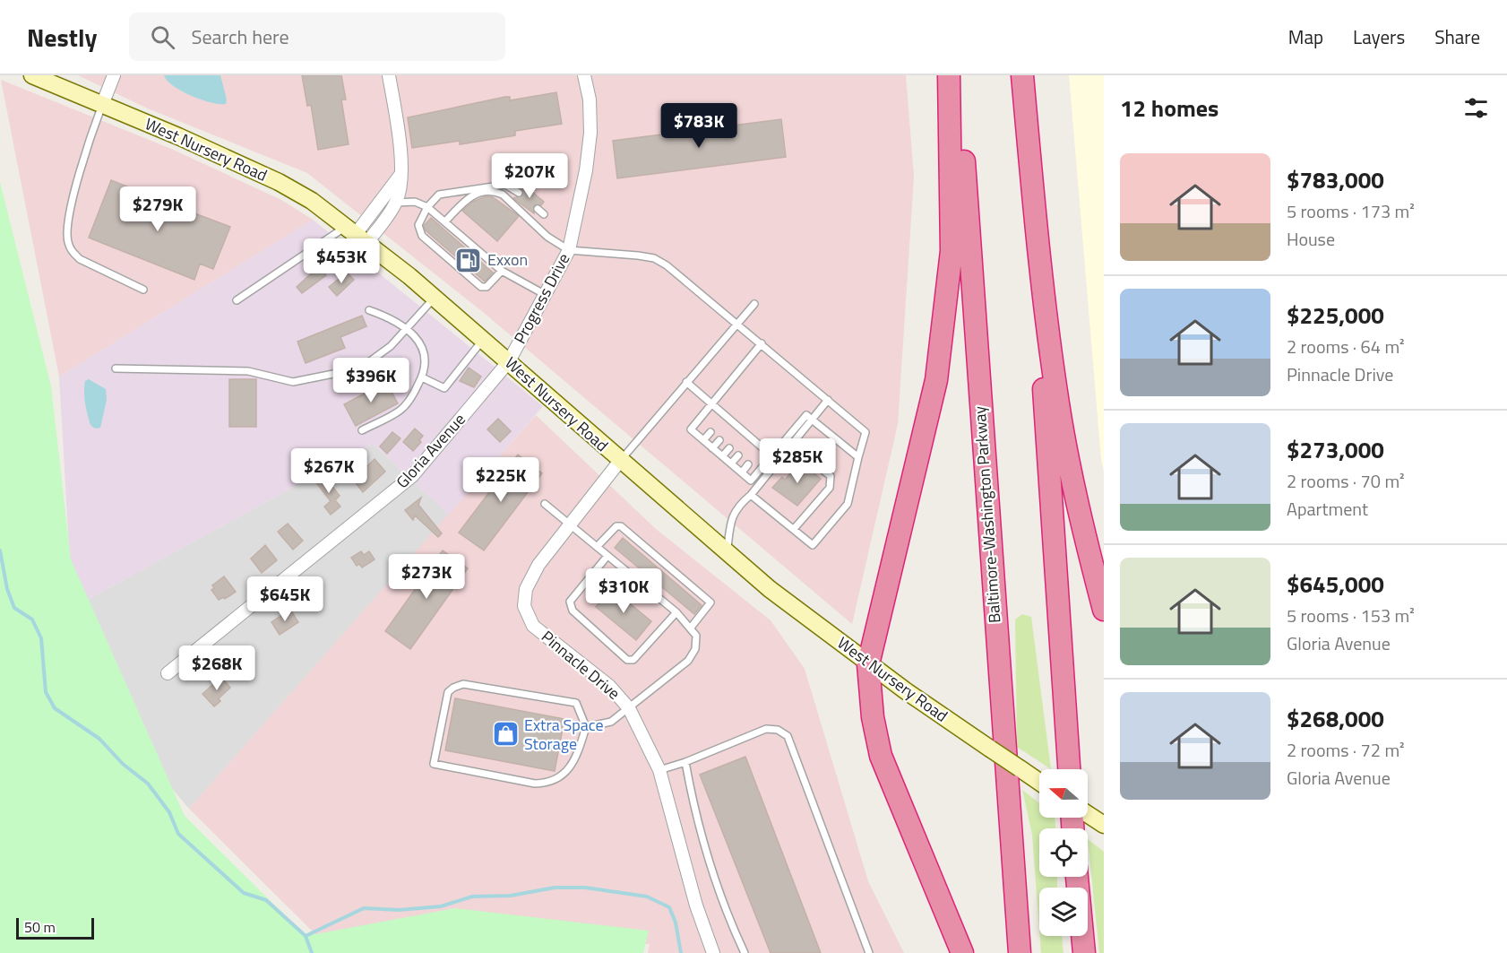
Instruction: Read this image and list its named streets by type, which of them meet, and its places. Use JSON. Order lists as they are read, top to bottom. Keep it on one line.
{"streets":{"highway":["Baltimore-Washington Parkway"],"main road":["West Nursery Road"],"street":["Progress Drive","Gloria Avenue","Pinnacle Drive"]},"crossings":[["West Nursery Road","Progress Drive"],["West Nursery Road","Gloria Avenue"],["West Nursery Road","Pinnacle Drive"],["Progress Drive","Gloria Avenue"]],"places":{"fuel station":["Exxon"],"shop":["Extra Space Storage"]},"scale_bar":"50 m","north":"left","page":{"header":"Nestly","search":"Search here","nav":["Map","Layers","Share"],"heading":"12 homes","price":["$783K","$207K","$279K","$453K","$396K","$285K","$267K","$225K","$273K","$310K","$645K","$268K"],"list":[{"name":"$783,000","note":"5 rooms · 173 m² · House"},{"name":"$225,000","note":"2 rooms · 64 m² · Pinnacle Drive"},{"name":"$273,000","note":"2 rooms · 70 m² · Apartment"},{"name":"$645,000","note":"5 rooms · 153 m² · Gloria Avenue"},{"name":"$268,000","note":"2 rooms · 72 m² · Gloria Avenue"}],"scale":"50 m"}}
